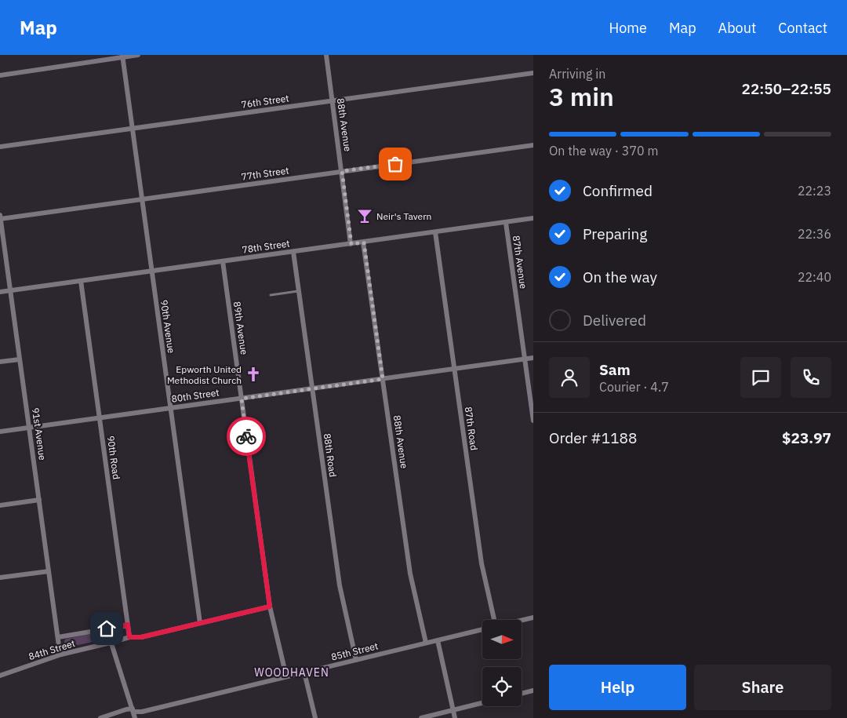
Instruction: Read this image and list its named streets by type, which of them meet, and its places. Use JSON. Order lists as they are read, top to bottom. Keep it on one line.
{"streets":{"street":["76th Street","88th Avenue","77th Street","78th Street","87th Avenue","90th Avenue","89th Avenue","80th Street","87th Road","91st Avenue","88th Road","90th Road","84th Street","85th Street"]},"crossings":[["76th Street","88th Avenue"],["76th Street","90th Avenue"],["88th Avenue","77th Street"],["88th Avenue","78th Street"],["88th Avenue","80th Street"],["88th Avenue","85th Street"],["77th Street","90th Avenue"],["77th Street","91st Avenue"],["78th Street","87th Avenue"],["78th Street","90th Avenue"],["78th Street","89th Avenue"],["78th Street","87th Road"],["78th Street","91st Avenue"],["78th Street","88th Road"],["78th Street","90th Road"],["87th Avenue","80th Street"],["90th Avenue","80th Street"],["90th Avenue","84th Street"],["89th Avenue","80th Street"],["89th Avenue","84th Street"],["89th Avenue","85th Street"],["80th Street","87th Road"],["80th Street","91st Avenue"],["80th Street","88th Road"],["80th Street","90th Road"],["91st Avenue","84th Street"],["88th Road","85th Street"],["90th Road","84th Street"]],"districts":["WOODHAVEN"],"places":{"bar":["Neir's Tavern"],"church":["Epworth United Methodist Church"]},"north":"right","page":{"header":"Map","nav":["Home","Map","About","Contact"],"heading":["3 min","Arriving in","22:50–22:55"],"panel":["Sam","Courier · 4.7","Order #1188","$23.97"],"bar":"On the way · 370 m","list":[["Confirmed","22:23"],["Preparing","22:36"],["On the way","22:40"],"Delivered"],"buttons":["Help","Share"]}}
